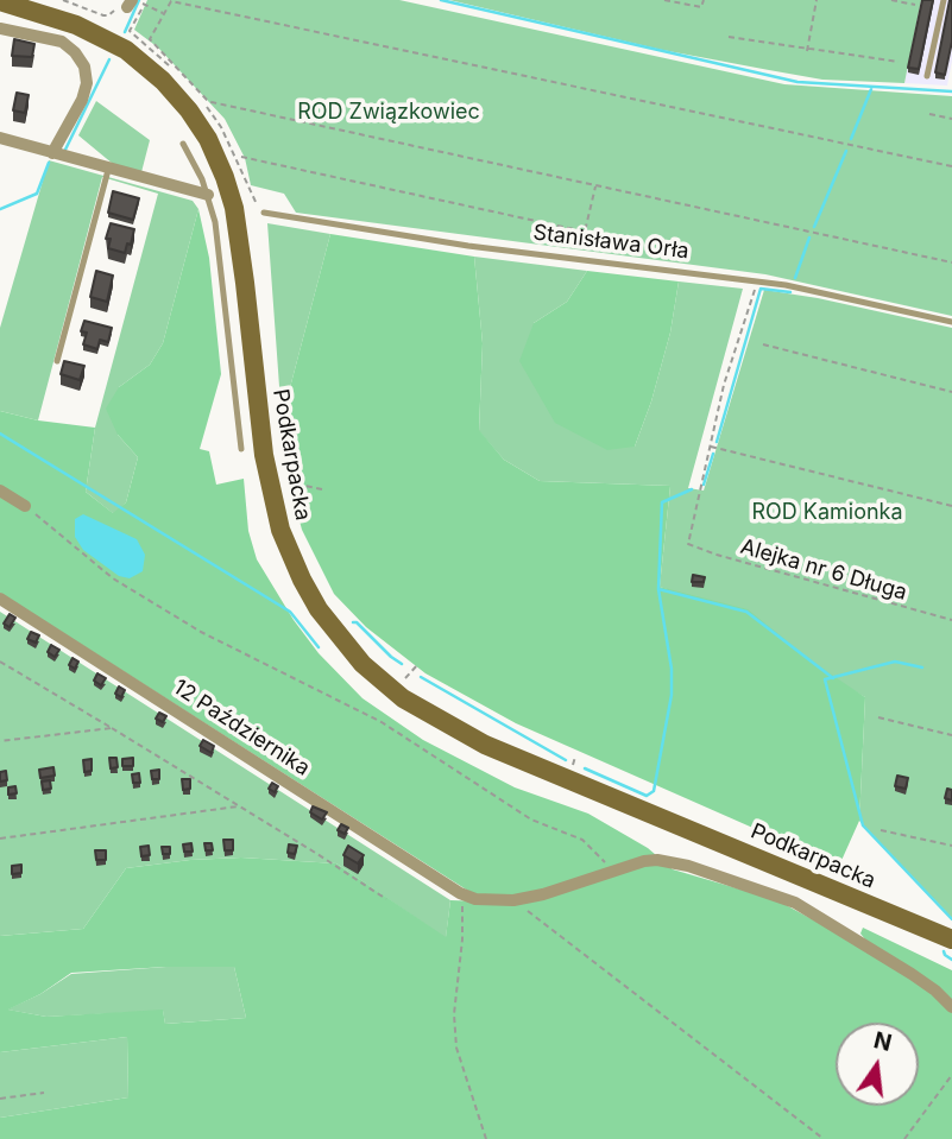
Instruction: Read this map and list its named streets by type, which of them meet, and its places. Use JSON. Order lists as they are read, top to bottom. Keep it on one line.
{"streets":{"main road":["Podkarpacka"],"street":["12 Października"],"lane":["Stanisława Orła"],"path":["Alejka nr 6 Długa"]},"parks":["ROD Związkowiec","ROD Kamionka"],"north":"top"}
